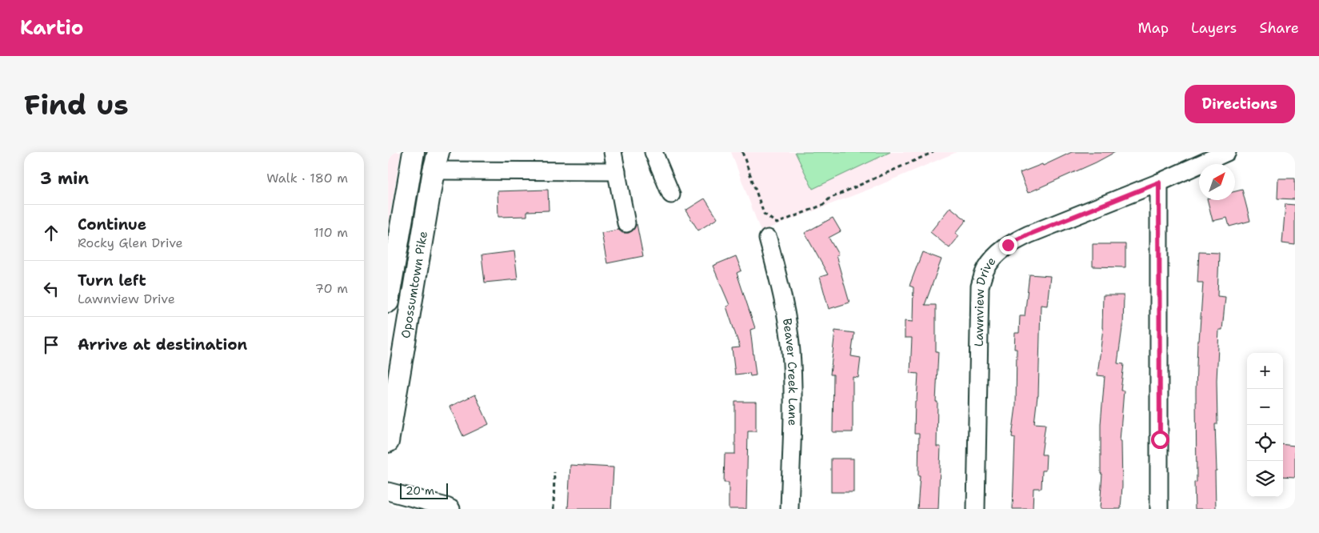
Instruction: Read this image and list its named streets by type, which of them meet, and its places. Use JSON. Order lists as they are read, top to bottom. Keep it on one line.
{"streets":{"main road":["Opossumtown Pike"],"street":["Lawnview Drive","Beaver Creek Lane"]},"scale_bar":"20 m","north":"top right","page":{"header":"Kartio","nav":["Map","Layers","Share"],"buttons":"Directions","title":"Find us","heading":["3 min","Walk · 180 m"],"list":[["Continue","Rocky Glen Drive","110 m"],["Turn left","Lawnview Drive","70 m"],"Arrive at destination"],"map_buttons":["+","−"],"scale":"20 m"}}
